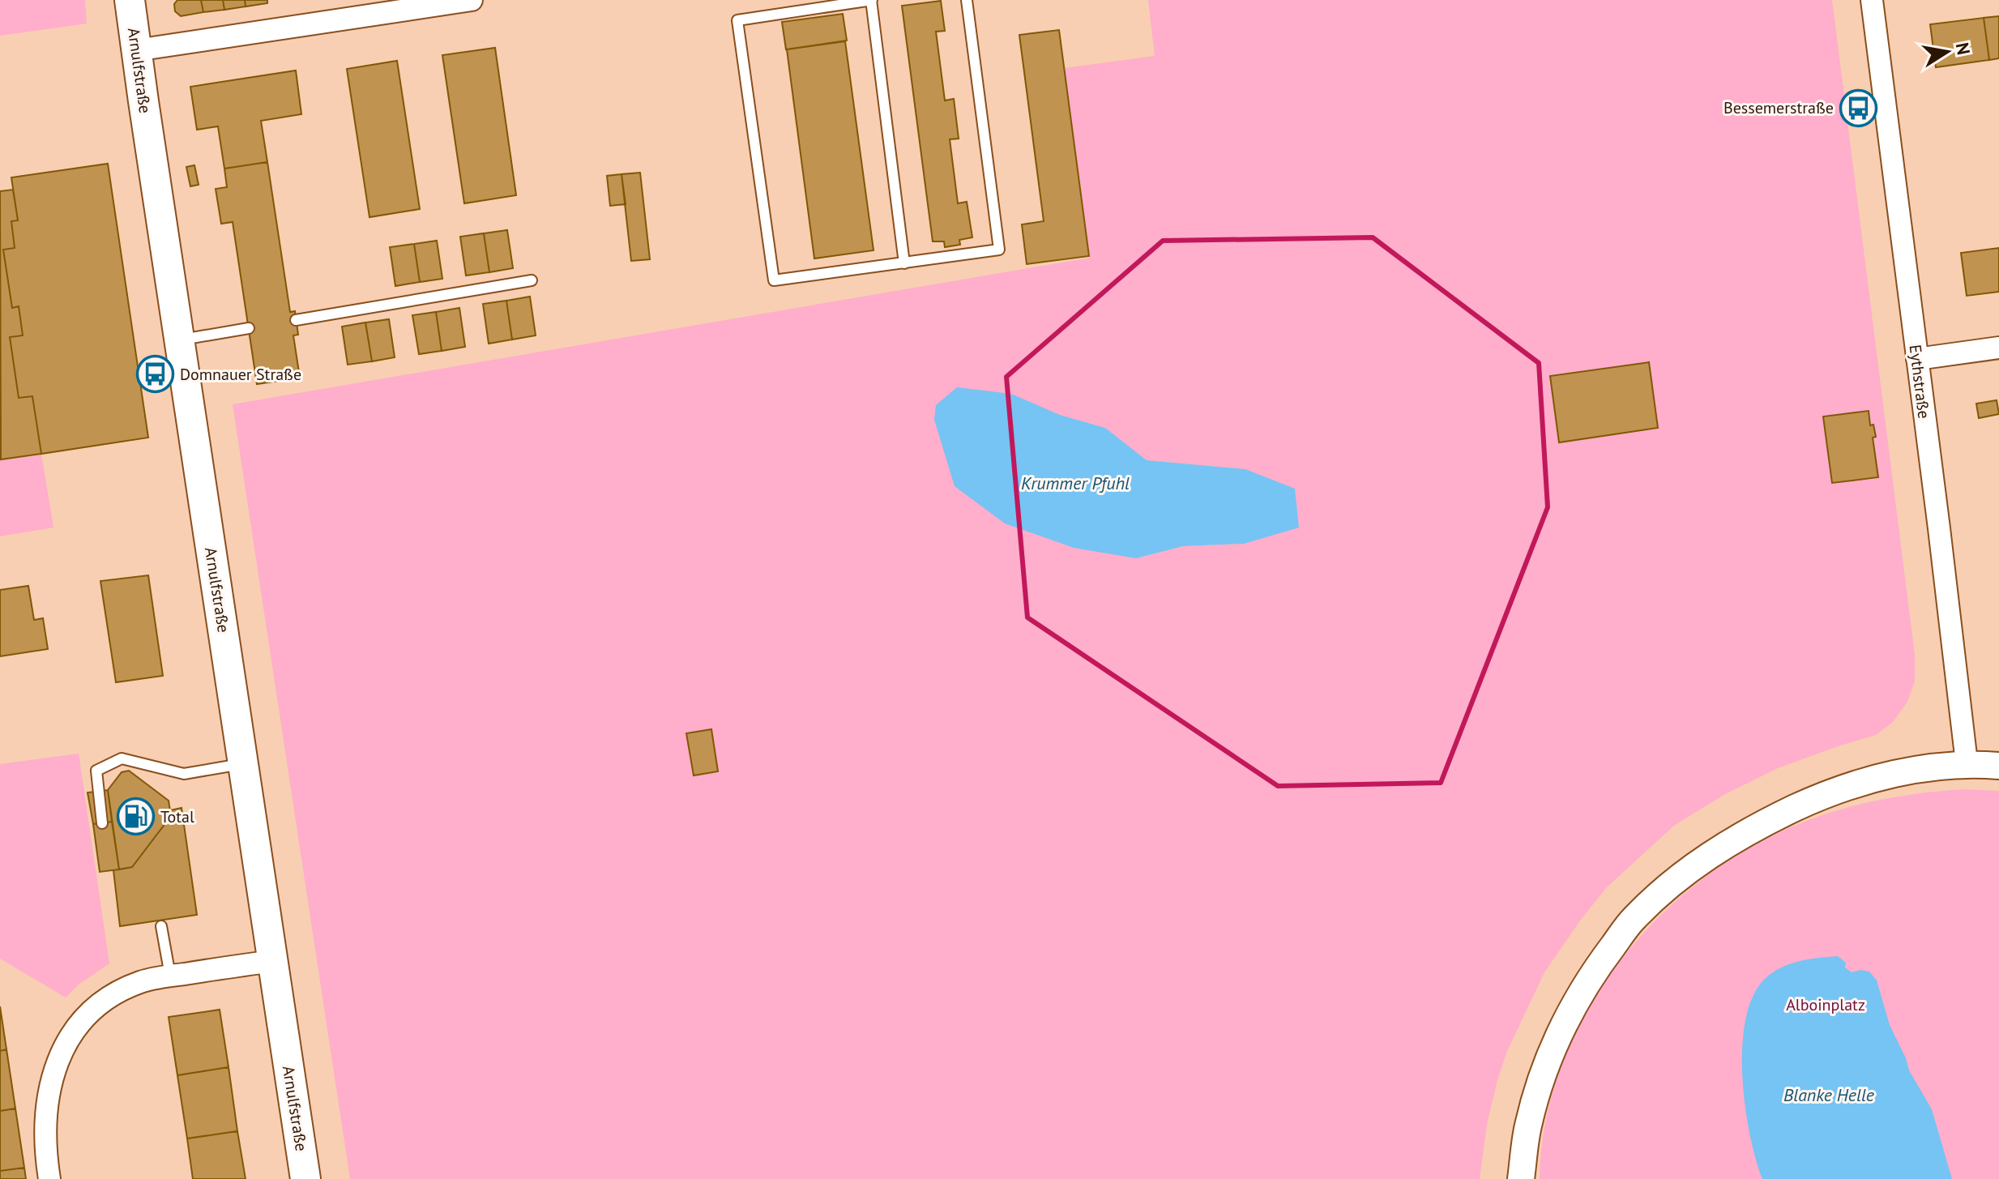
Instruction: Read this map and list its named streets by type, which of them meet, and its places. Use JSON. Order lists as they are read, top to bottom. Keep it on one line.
{"streets":{"main road":["Arnulfstraße"],"street":["Eythstraße"]},"water":["Krummer Pfuhl","Blanke Helle"],"parks":["Alboinplatz"],"places":{"bus stop":["Bessemerstraße","Domnauer Straße"],"fuel station":["Total"]},"north":"right"}
